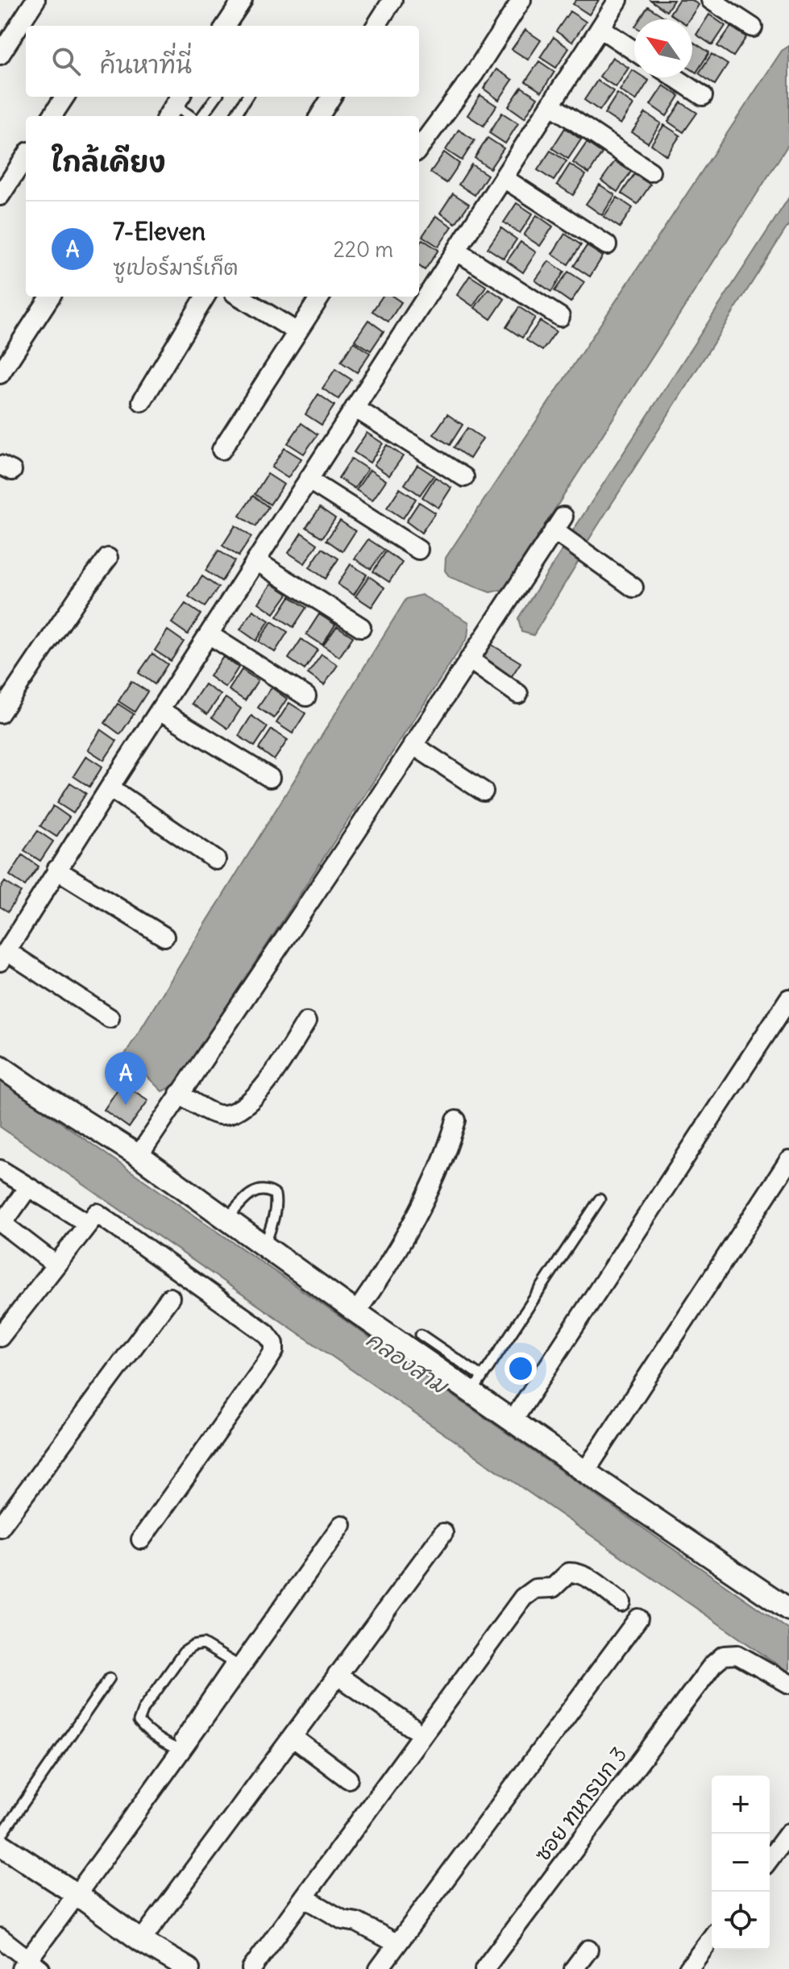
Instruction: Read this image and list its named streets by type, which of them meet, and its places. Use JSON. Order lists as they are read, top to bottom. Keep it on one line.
{"streets":{"street":["ซอย ทหารบก 3"]},"water":["คลองสาม"],"north":"top left","page":{"search":"ค้นหาที่นี่","heading":"ใกล้เคียง","list":[{"mark":"A","name":"7-Eleven","note":"ซูเปอร์มาร์เก็ต","value":"220 m"}],"pins":"A","map_buttons":["+","−"]}}
